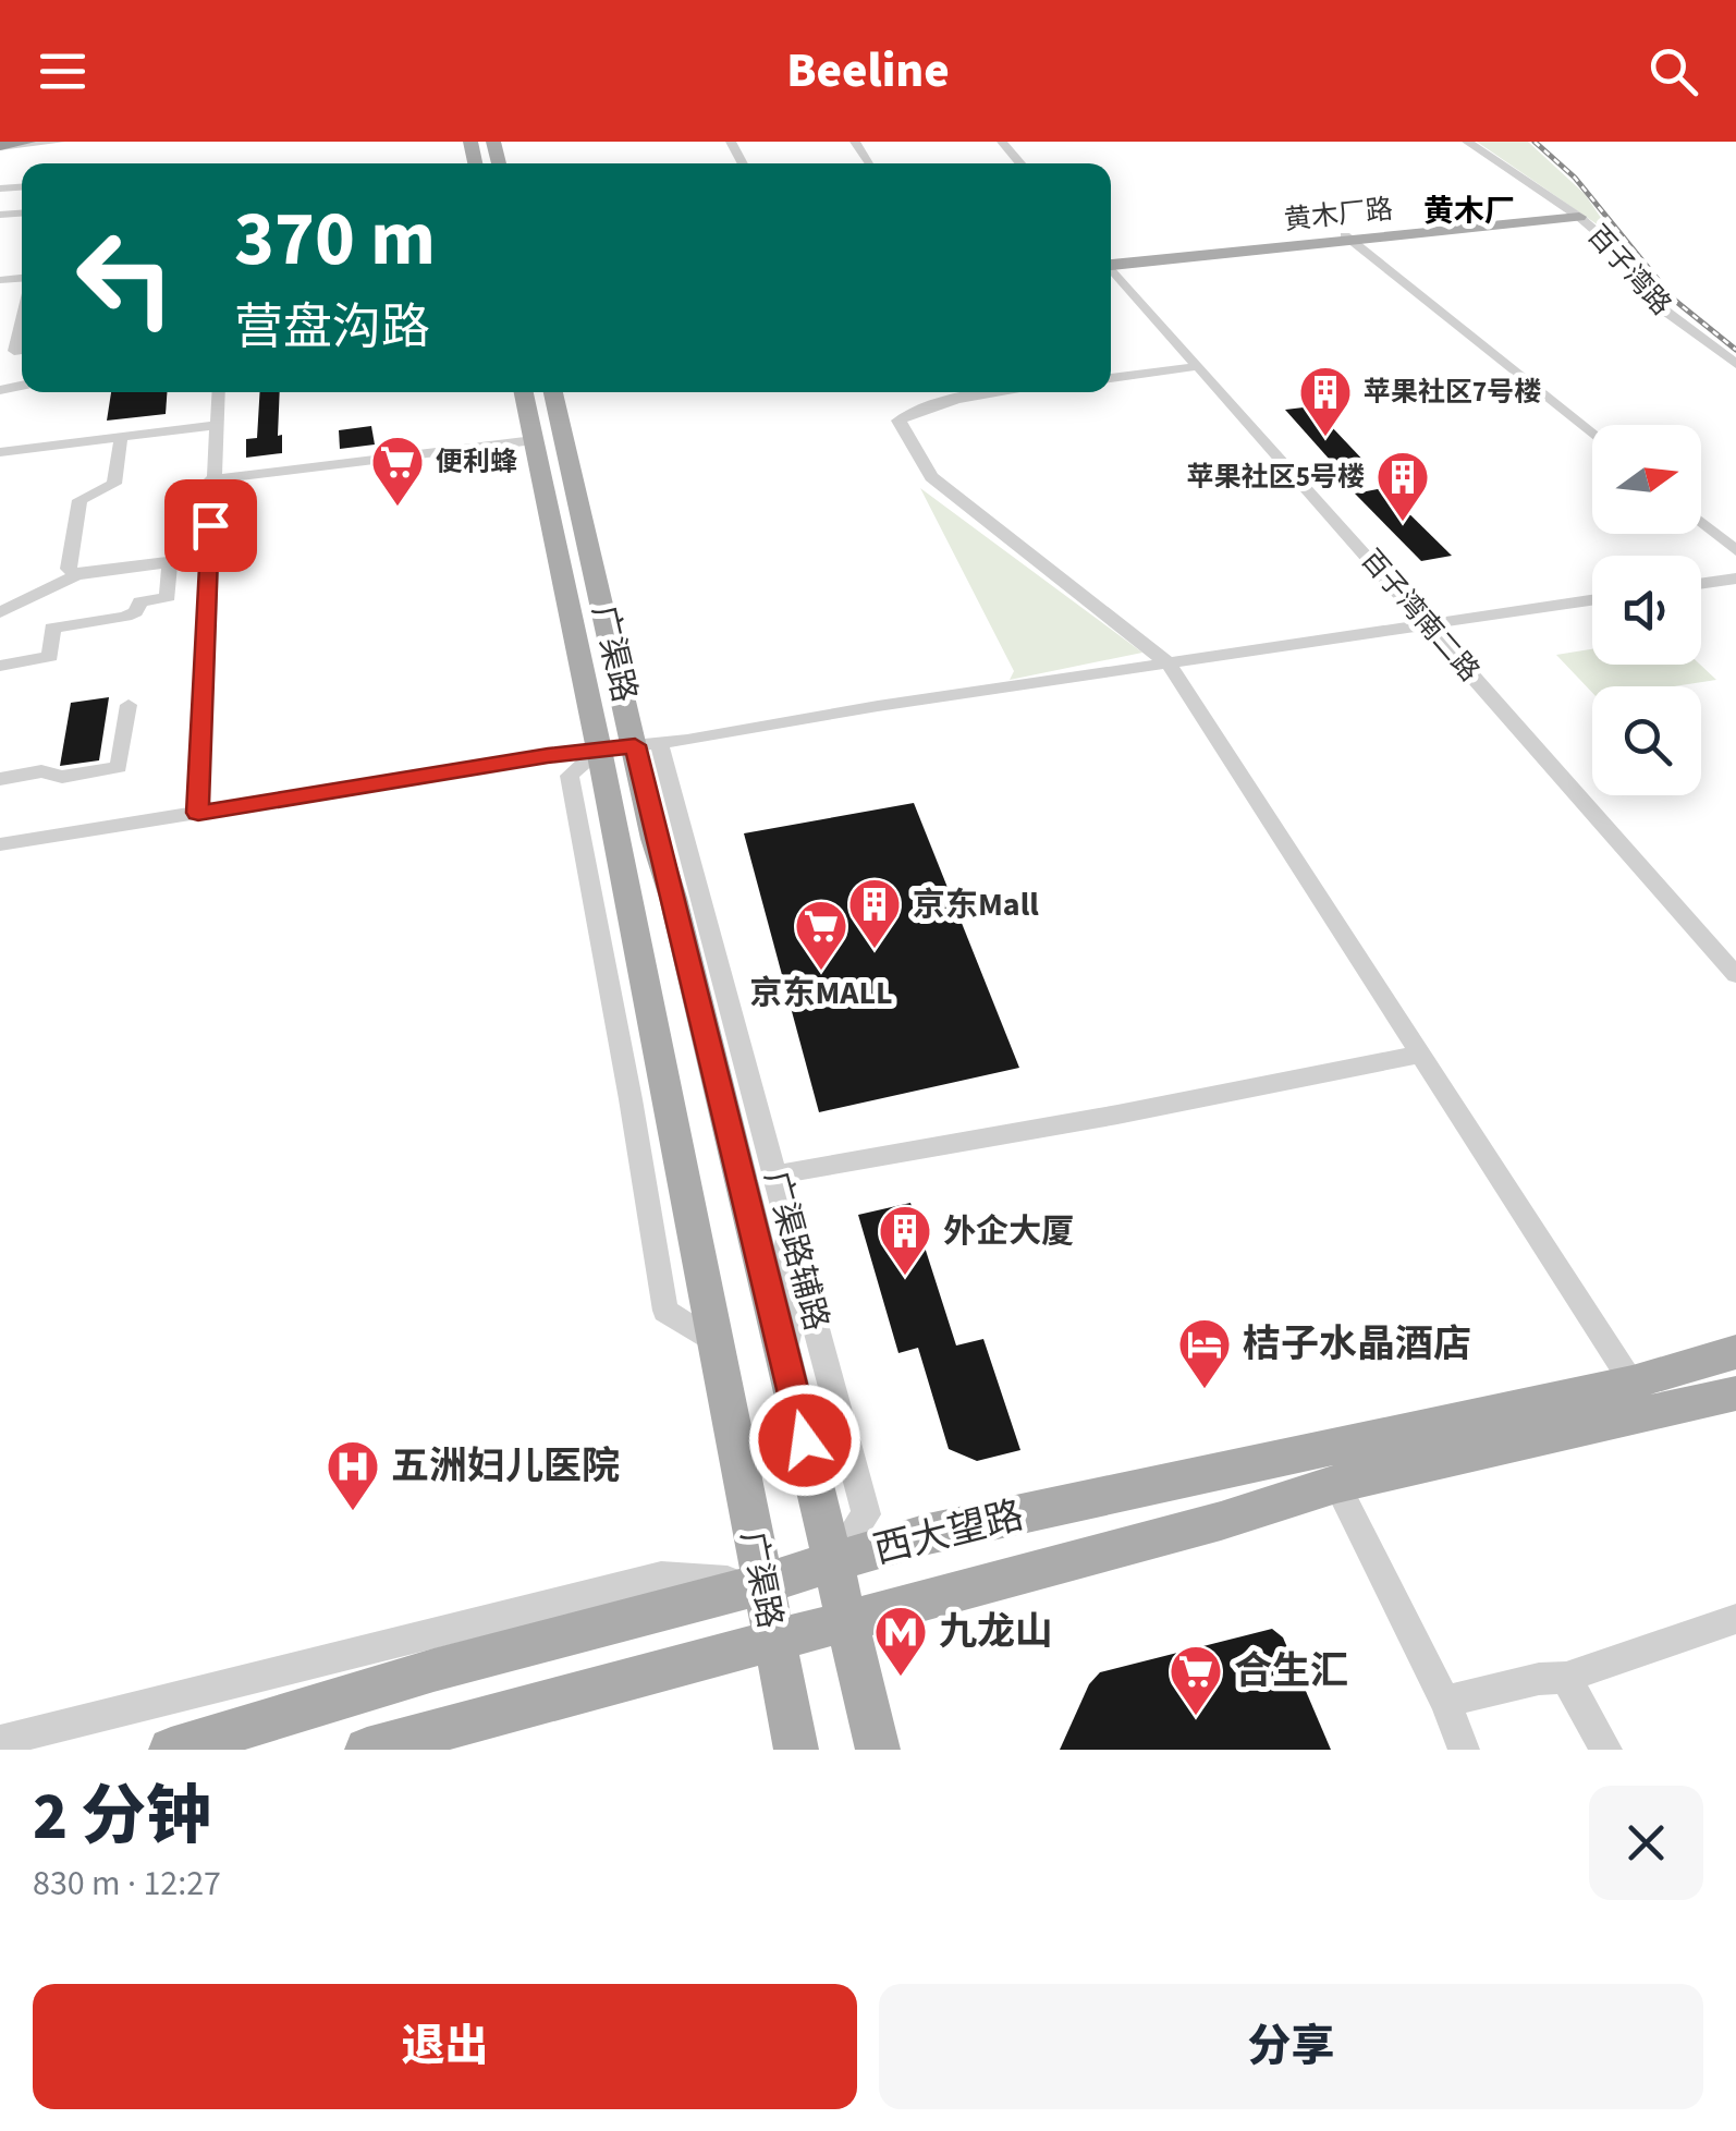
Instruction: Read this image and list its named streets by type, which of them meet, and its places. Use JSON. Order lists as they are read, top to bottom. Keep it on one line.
{"streets":{"main road":["黄木厂路","广渠路","西大望路"],"street":["百子湾路","百子湾南二路","广渠路辅路"]},"crossings":[["黄木厂路","百子湾路"],["广渠路","广渠路辅路"],["广渠路","西大望路"],["广渠路辅路","西大望路"]],"districts":["黄木厂"],"places":{"building":["苹果社区7号楼","苹果社区5号楼","京东Mall","外企大厦"],"supermarket":["便利蜂","京东MALL","合生汇"],"hotel":["桔子水晶酒店"],"hospital":["五洲妇儿医院"],"metro station":["九龙山"]},"north":"right","page":{"header":"Beeline","turn":["370 m","营盘沟路"],"heading":["2 分钟","830 m · 12:27"],"buttons":["退出","分享"]}}
